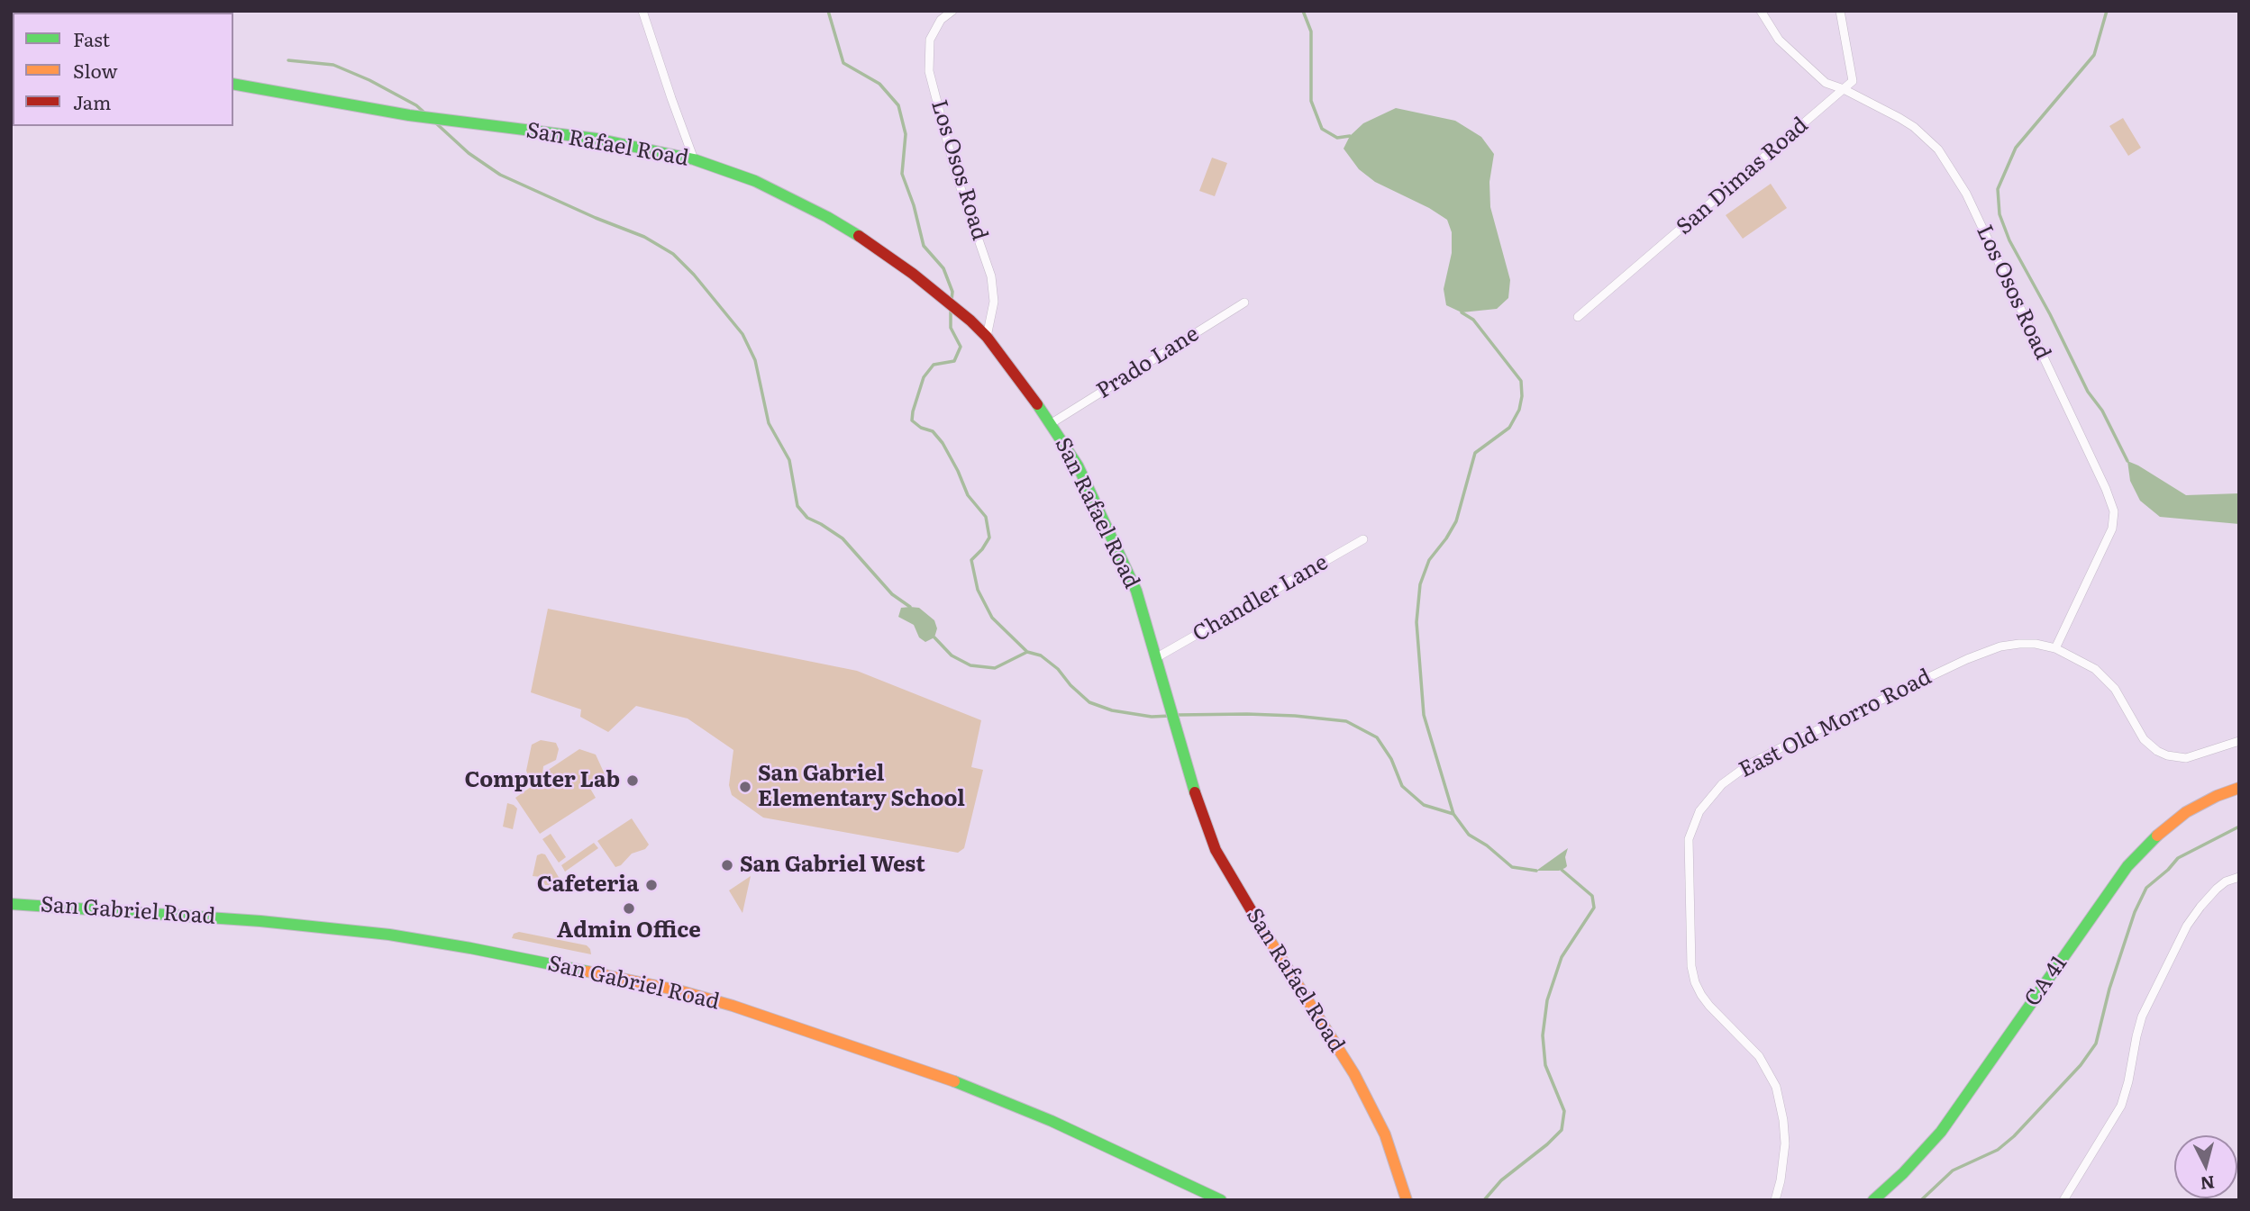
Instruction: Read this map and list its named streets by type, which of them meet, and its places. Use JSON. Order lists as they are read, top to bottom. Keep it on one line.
{"streets":{"street":["San Rafael Road","Los Osos Road","San Dimas Road","Prado Lane","Chandler Lane","East Old Morro Road","San Gabriel Road","CA 41"]},"crossings":[["San Rafael Road","Los Osos Road"],["San Rafael Road","Prado Lane"],["San Rafael Road","Chandler Lane"],["Los Osos Road","San Dimas Road"],["Los Osos Road","East Old Morro Road"]],"places":["Computer Lab","San Gabriel Elementary School","San Gabriel West","Cafeteria","Admin Office"],"legend":["Fast","Slow","Jam"],"north":"bottom"}
